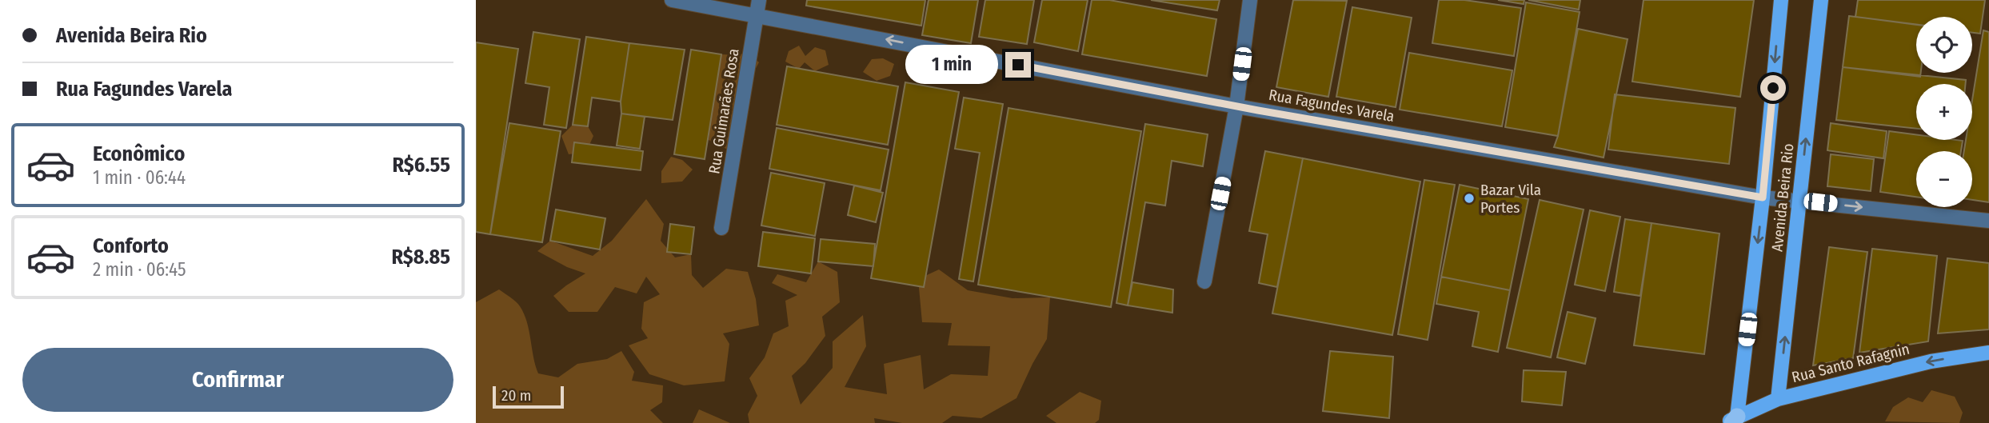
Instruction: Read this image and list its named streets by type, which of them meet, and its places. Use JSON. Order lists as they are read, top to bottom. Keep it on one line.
{"streets":{"main road":["Avenida Beira Rio","Rua Santo Rafagnin"],"street":["Rua Fagundes Varela","Rua Guimarães Rosa"]},"crossings":[["Rua Fagundes Varela","Rua Guimarães Rosa"],["Rua Fagundes Varela","Avenida Beira Rio"],["Avenida Beira Rio","Rua Santo Rafagnin"]],"one_way":["Rua Santo Rafagnin"],"places":["Bazar Vila Portes"],"scale_bar":"20 m","page":{"banner":["Avenida Beira Rio","Rua Fagundes Varela"],"map_buttons":["+","−"],"bubble":"1 min","list":[{"name":"Econômico","note":"1 min · 06:44","value":"R$6.55"},{"name":"Conforto","note":"2 min · 06:45","value":"R$8.85"}],"buttons":"Confirmar","scale":"20 m"}}
